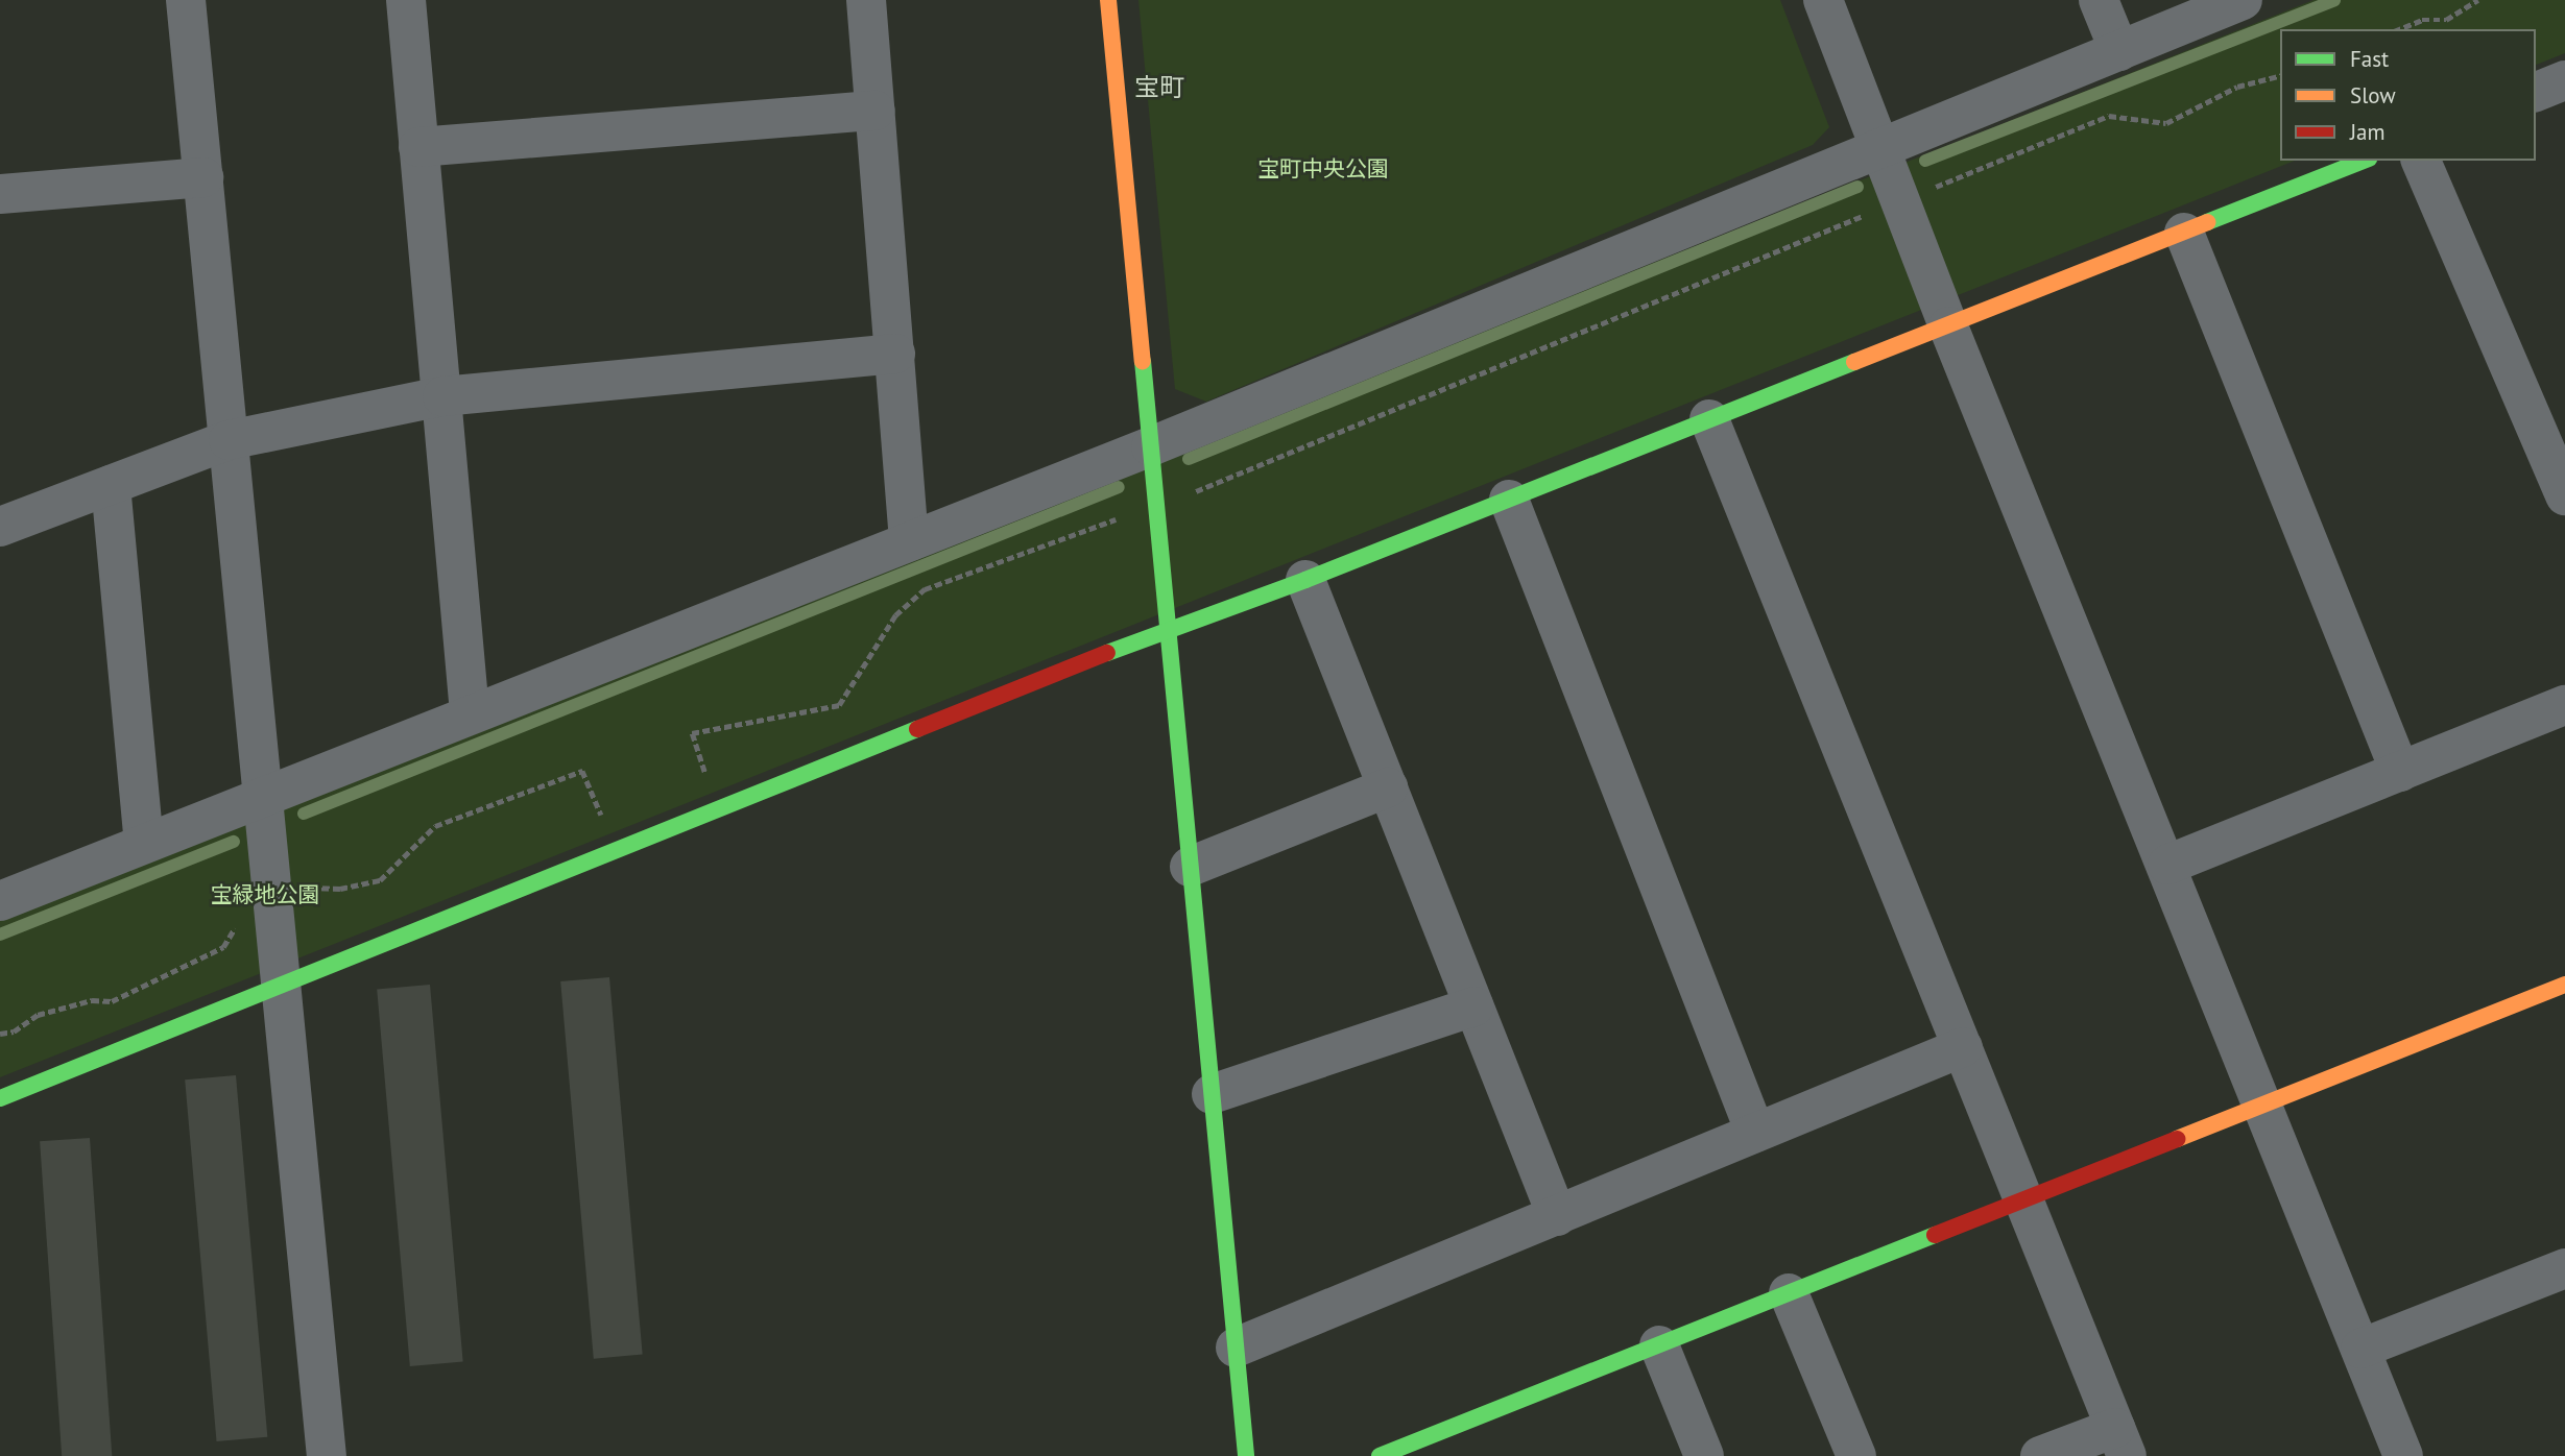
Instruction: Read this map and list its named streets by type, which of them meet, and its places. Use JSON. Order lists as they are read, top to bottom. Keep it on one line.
{"districts":["宝町"],"parks":["宝町中央公園","宝緑地公園"],"legend":["Fast","Slow","Jam"]}
